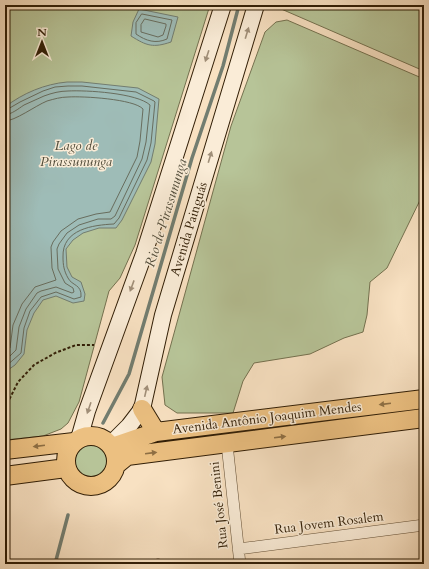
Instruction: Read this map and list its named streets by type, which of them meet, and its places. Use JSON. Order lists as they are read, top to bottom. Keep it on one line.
{"streets":{"main road":["Avenida Painguás","Avenida Antônio Joaquim Mendes"],"street":["Rua José Benini","Rua Jovem Rosalem"]},"crossings":[["Avenida Painguás","Avenida Antônio Joaquim Mendes"],["Avenida Antônio Joaquim Mendes","Rua José Benini"],["Rua José Benini","Rua Jovem Rosalem"]],"water":["Lago de Pirassununga","Rio de Pirassununga"],"north":"top"}
